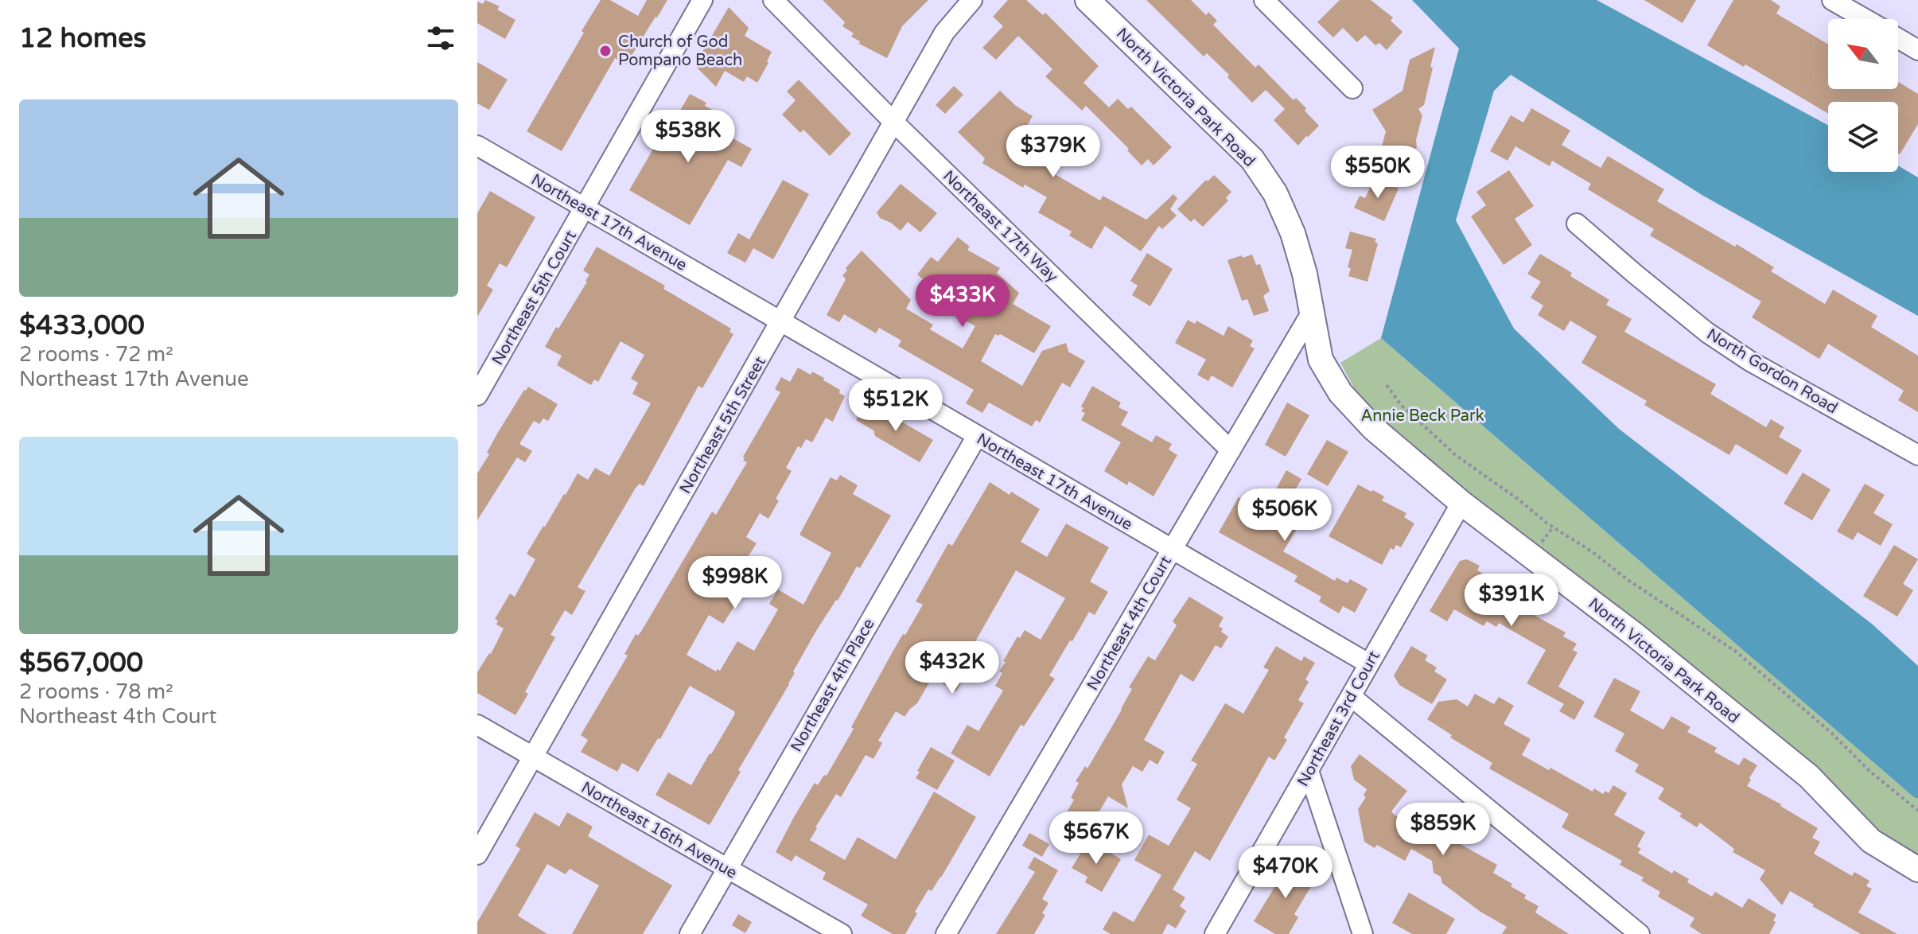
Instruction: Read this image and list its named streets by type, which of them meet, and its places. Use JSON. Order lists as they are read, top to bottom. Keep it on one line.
{"streets":{"street":["North Victoria Park Road","Northeast 17th Avenue","Northeast 17th Way","Northeast 5th Court","North Gordon Road","Northeast 5th Street","Northeast 4th Court","Northeast 4th Place","Northeast 3rd Court","Northeast 16th Avenue"]},"crossings":[["North Victoria Park Road","Northeast 4th Court"],["North Victoria Park Road","Northeast 3rd Court"],["Northeast 17th Avenue","Northeast 5th Court"],["Northeast 17th Avenue","Northeast 5th Street"],["Northeast 17th Avenue","Northeast 4th Court"],["Northeast 17th Avenue","Northeast 4th Place"],["Northeast 17th Avenue","Northeast 3rd Court"],["Northeast 17th Way","Northeast 5th Street"],["Northeast 17th Way","Northeast 4th Court"],["Northeast 5th Street","Northeast 16th Avenue"],["Northeast 4th Place","Northeast 16th Avenue"]],"parks":["Annie Beck Park"],"places":["Church of God Pompano Beach"],"north":"top left","page":{"heading":"12 homes","list":[{"name":"$433,000","note":"2 rooms · 72 m² · Northeast 17th Avenue"},{"name":"$567,000","note":"2 rooms · 78 m² · Northeast 4th Court"}],"price":["$538K","$379K","$550K","$433K","$512K","$506K","$998K","$391K","$432K","$859K","$567K","$470K"]}}
